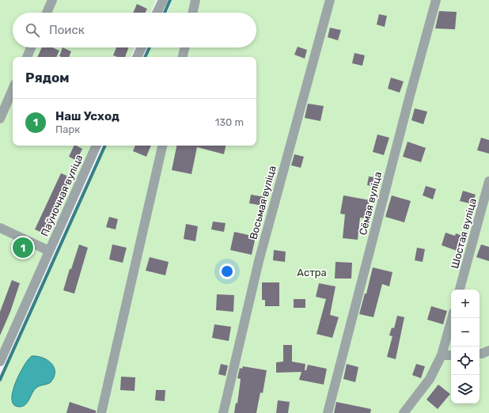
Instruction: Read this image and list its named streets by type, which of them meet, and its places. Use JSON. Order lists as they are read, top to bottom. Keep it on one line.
{"streets":{"lane":["Паўночная вуліца","Восьмая вуліца","Сёмая вуліца","Шостая вуліца"]},"parks":["Астра"],"page":{"search":"Поиск","heading":"Рядом","list":[{"mark":"1","name":"Наш Усход","note":"Парк","value":"130 m"}],"pins":"1","map_buttons":["+","−"]}}
